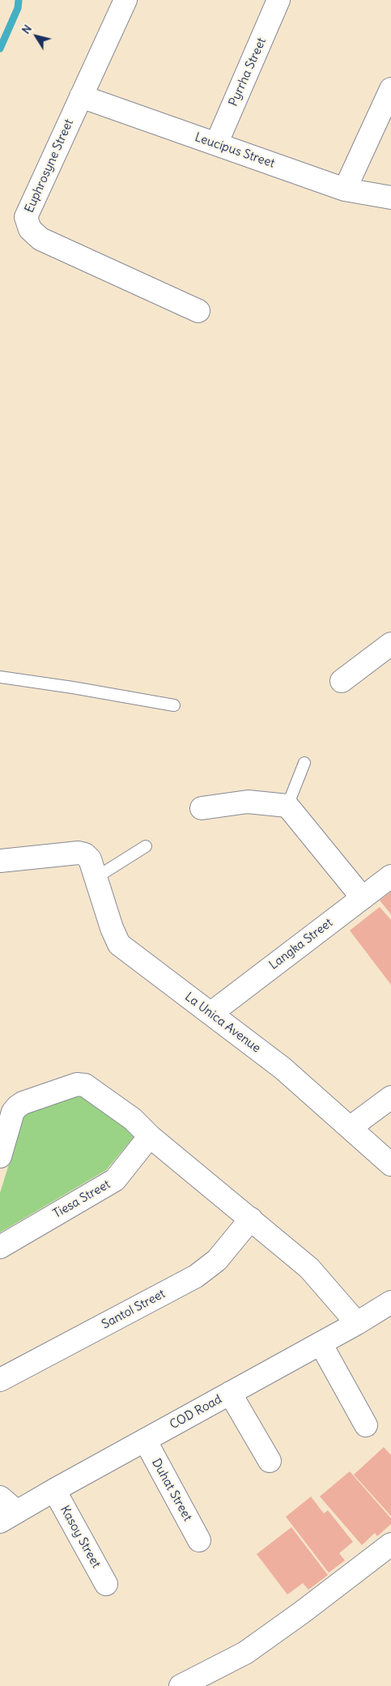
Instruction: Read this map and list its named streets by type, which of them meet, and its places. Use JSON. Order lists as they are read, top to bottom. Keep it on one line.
{"streets":{"street":["Pyrrha Street","Leucipus Street","Euphrosyne Street","Langka Street","La Unica Avenue","Tiesa Street","Santol Street","COD Road","Duhat Street","Kasoy Street"]},"crossings":[["Pyrrha Street","Leucipus Street"],["Leucipus Street","Euphrosyne Street"],["Langka Street","La Unica Avenue"],["COD Road","Duhat Street"],["COD Road","Kasoy Street"]],"north":"top left"}
